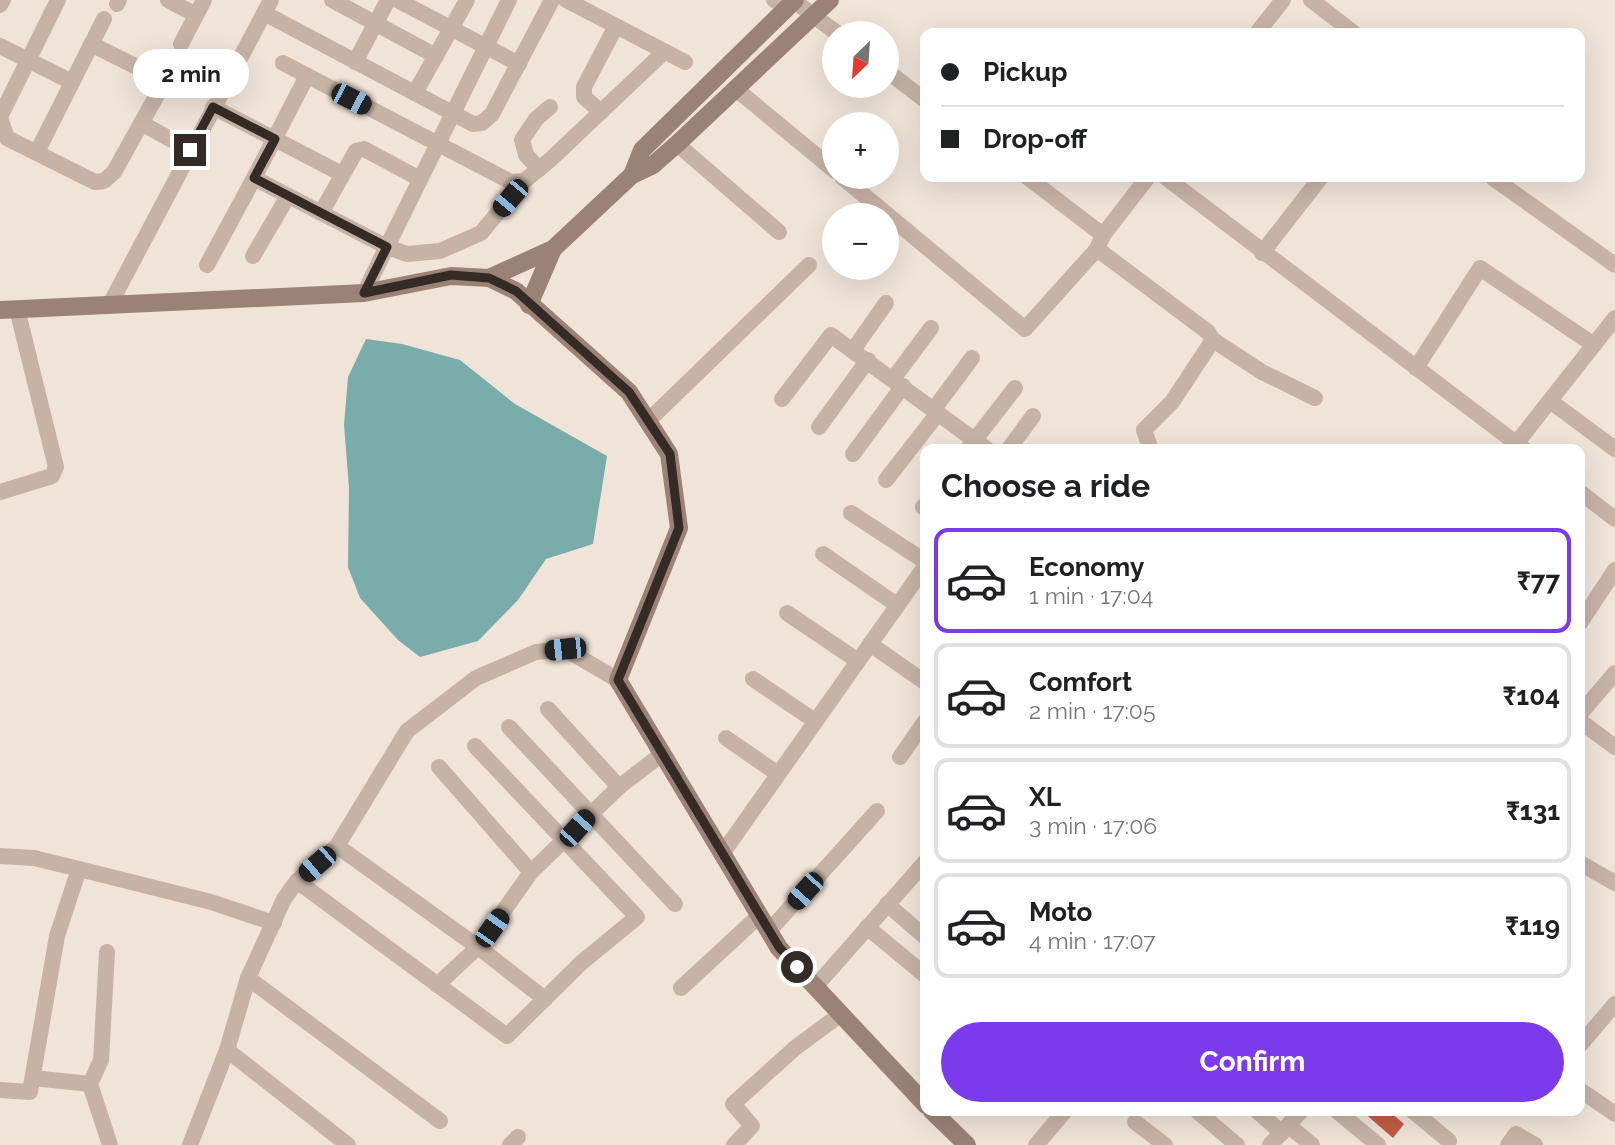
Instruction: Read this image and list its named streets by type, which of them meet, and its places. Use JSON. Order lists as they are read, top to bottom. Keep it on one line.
{"north":"bottom left","page":{"map_buttons":["+","−"],"banner":["Pickup","Drop-off"],"bubble":"2 min","heading":"Choose a ride","list":[{"name":"Economy","note":"1 min · 17:04","value":"₹77"},{"name":"Comfort","note":"2 min · 17:05","value":"₹104"},{"name":"XL","note":"3 min · 17:06","value":"₹131"},{"name":"Moto","note":"4 min · 17:07","value":"₹119"}],"buttons":"Confirm"}}
